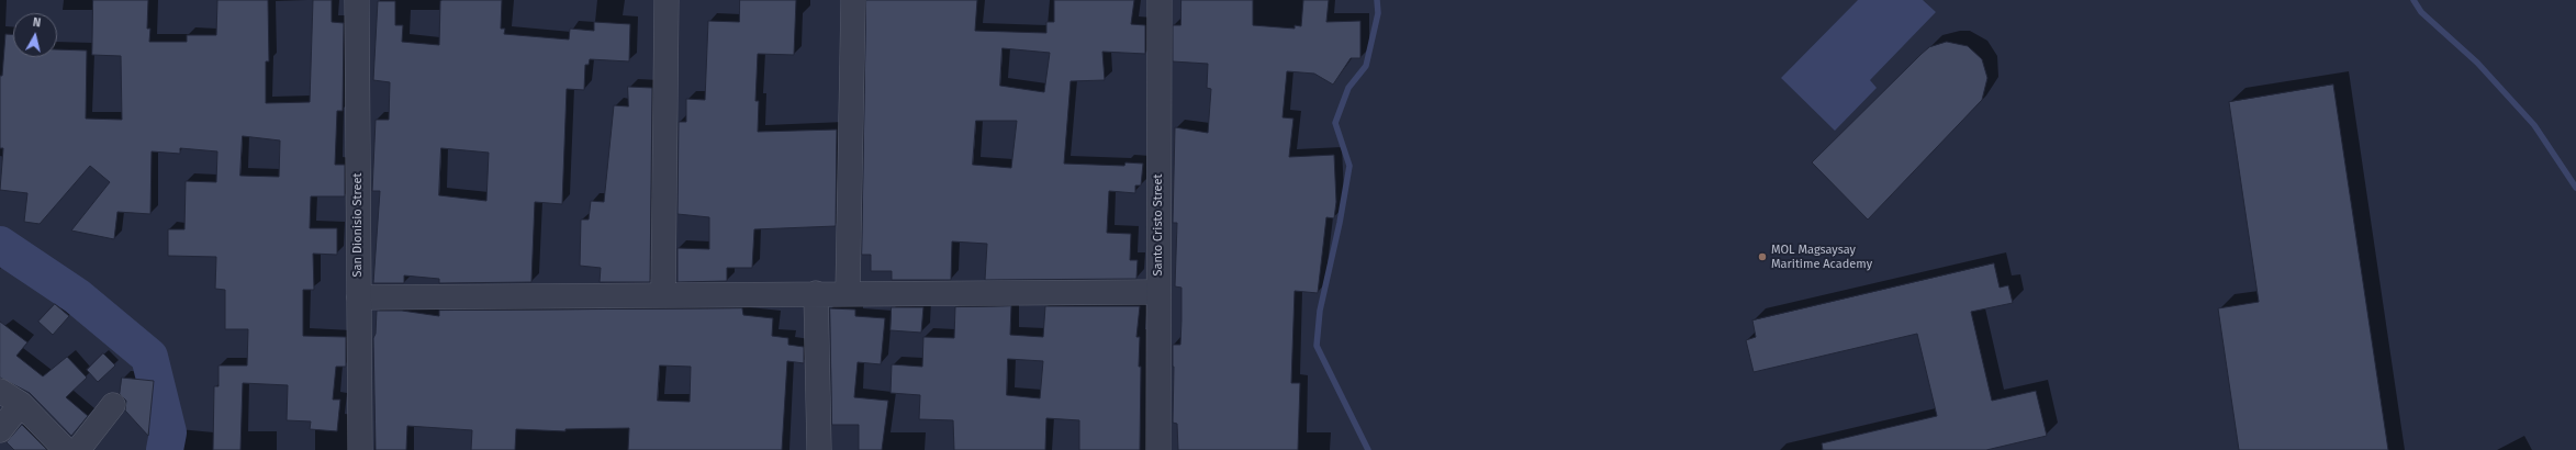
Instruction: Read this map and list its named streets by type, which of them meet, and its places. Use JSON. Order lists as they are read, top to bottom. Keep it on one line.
{"streets":{"street":["San Dionisio Street","Santo Cristo Street"]},"places":["MOL Magsaysay Maritime Academy"],"north":"top"}
